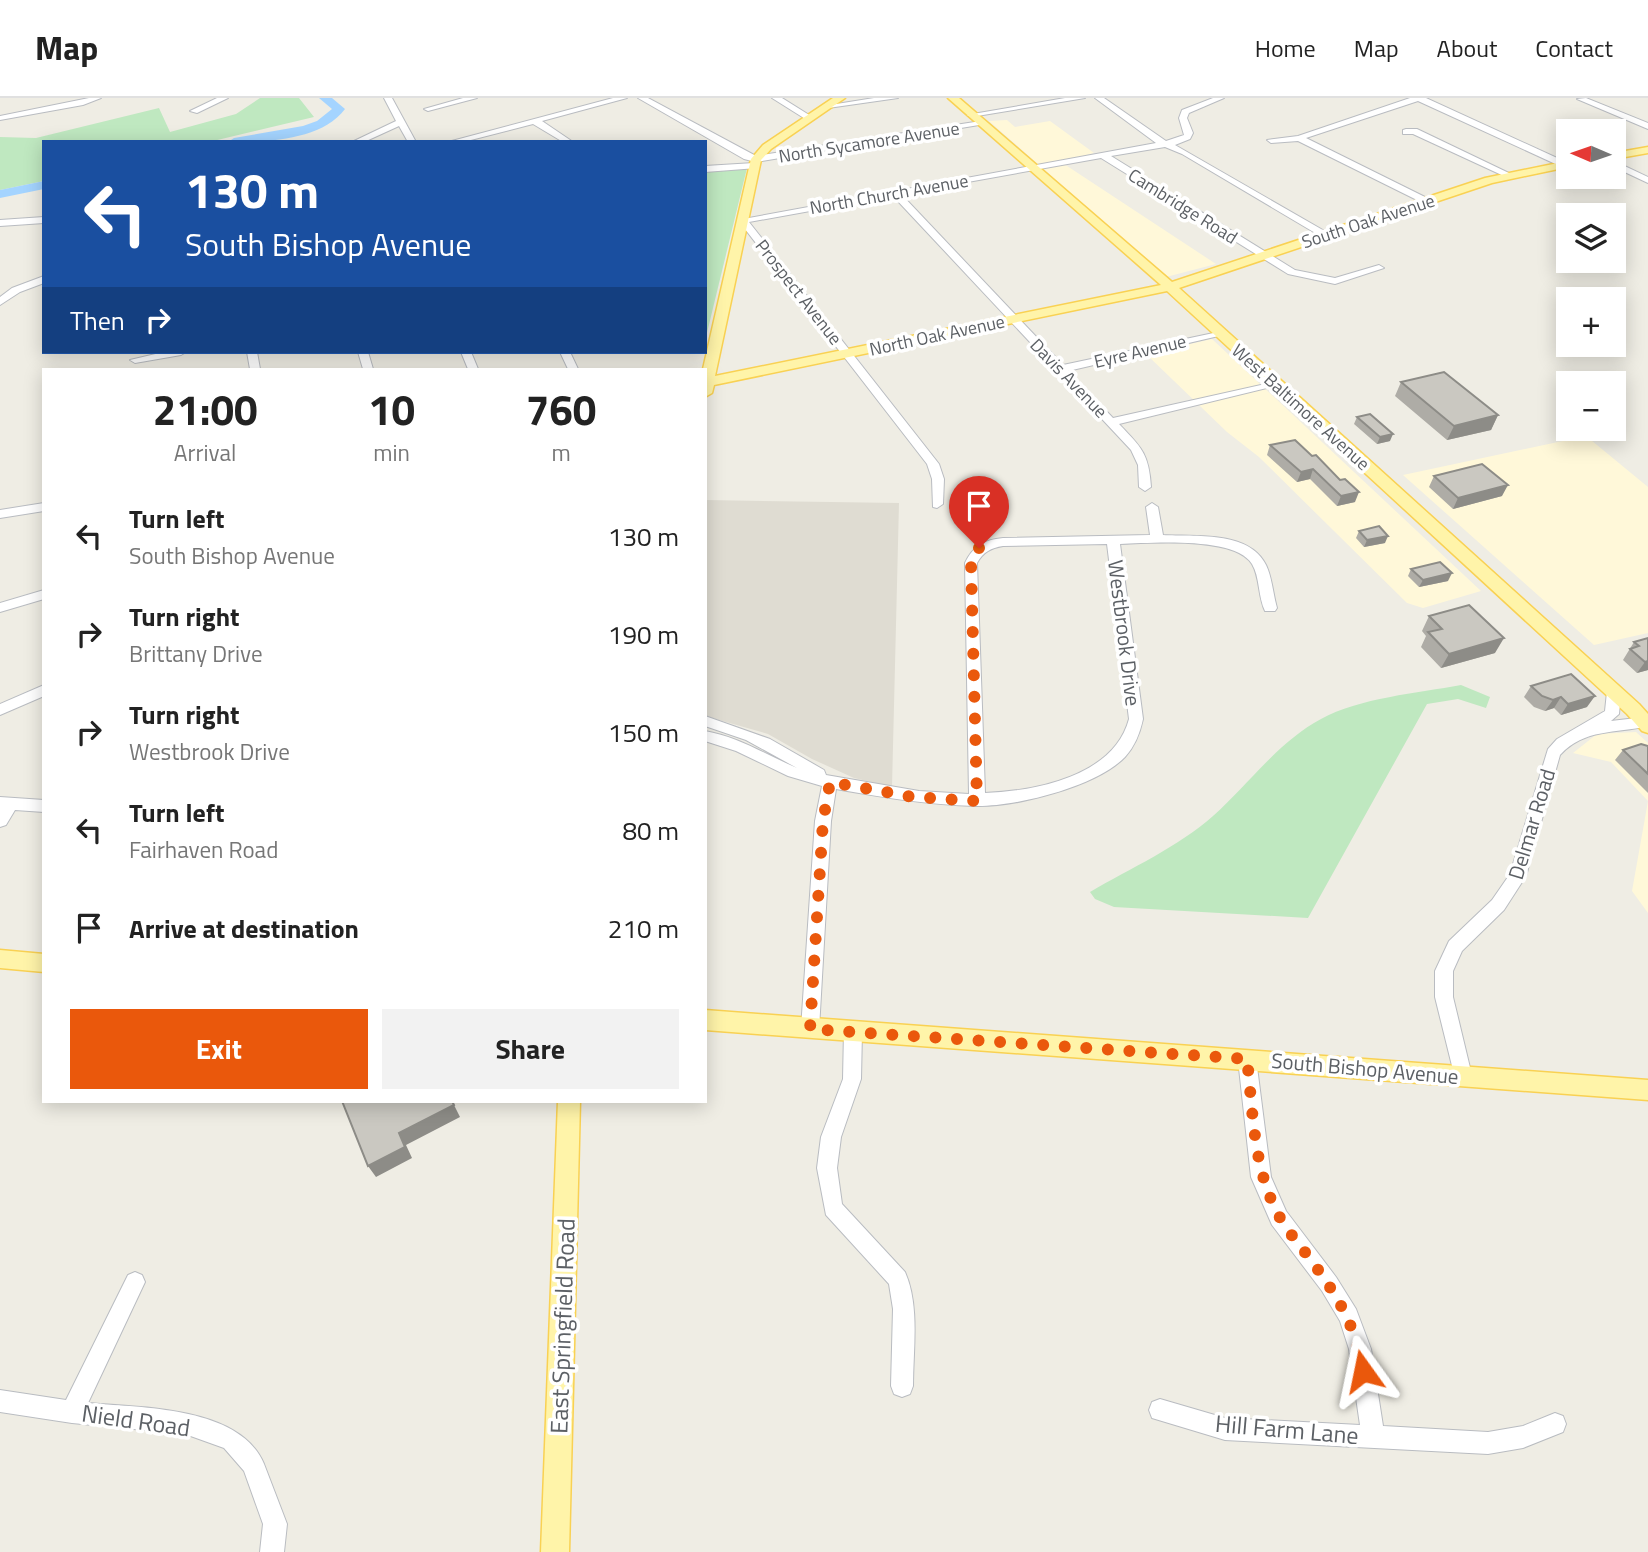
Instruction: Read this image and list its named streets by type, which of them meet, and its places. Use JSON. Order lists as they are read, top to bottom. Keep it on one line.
{"streets":{"main road":["South Oak Avenue","North Oak Avenue","West Baltimore Avenue","South Bishop Avenue","East Springfield Road"],"street":["North Sycamore Avenue","North Church Avenue","Cambridge Road","Prospect Avenue","Eyre Avenue","Davis Avenue","Westbrook Drive","Delmar Road","Nield Road","Hill Farm Lane"]},"crossings":[["North Sycamore Avenue","West Baltimore Avenue"],["North Church Avenue","Cambridge Road"],["North Church Avenue","Prospect Avenue"],["North Church Avenue","Davis Avenue"],["North Church Avenue","West Baltimore Avenue"],["Cambridge Road","South Oak Avenue"],["South Oak Avenue","North Oak Avenue"],["South Oak Avenue","West Baltimore Avenue"],["Prospect Avenue","North Oak Avenue"],["North Oak Avenue","Davis Avenue"],["North Oak Avenue","West Baltimore Avenue"],["Eyre Avenue","Davis Avenue"],["Eyre Avenue","West Baltimore Avenue"],["West Baltimore Avenue","Delmar Road"],["Delmar Road","South Bishop Avenue"],["South Bishop Avenue","Hill Farm Lane"]],"north":"left","page":{"header":"Map","nav":["Home","Map","About","Contact"],"map_buttons":["+","−"],"turn":["130 m","South Bishop Avenue"],"then":"Then","eta":["21:00","Arrival","10","min","760","m"],"list":[{"name":"Turn left","note":"South Bishop Avenue","value":"130 m"},{"name":"Turn right","note":"Brittany Drive","value":"190 m"},{"name":"Turn right","note":"Westbrook Drive","value":"150 m"},{"name":"Turn left","note":"Fairhaven Road","value":"80 m"},{"name":"Arrive at destination","value":"210 m"}],"buttons":["Exit","Share"]}}
